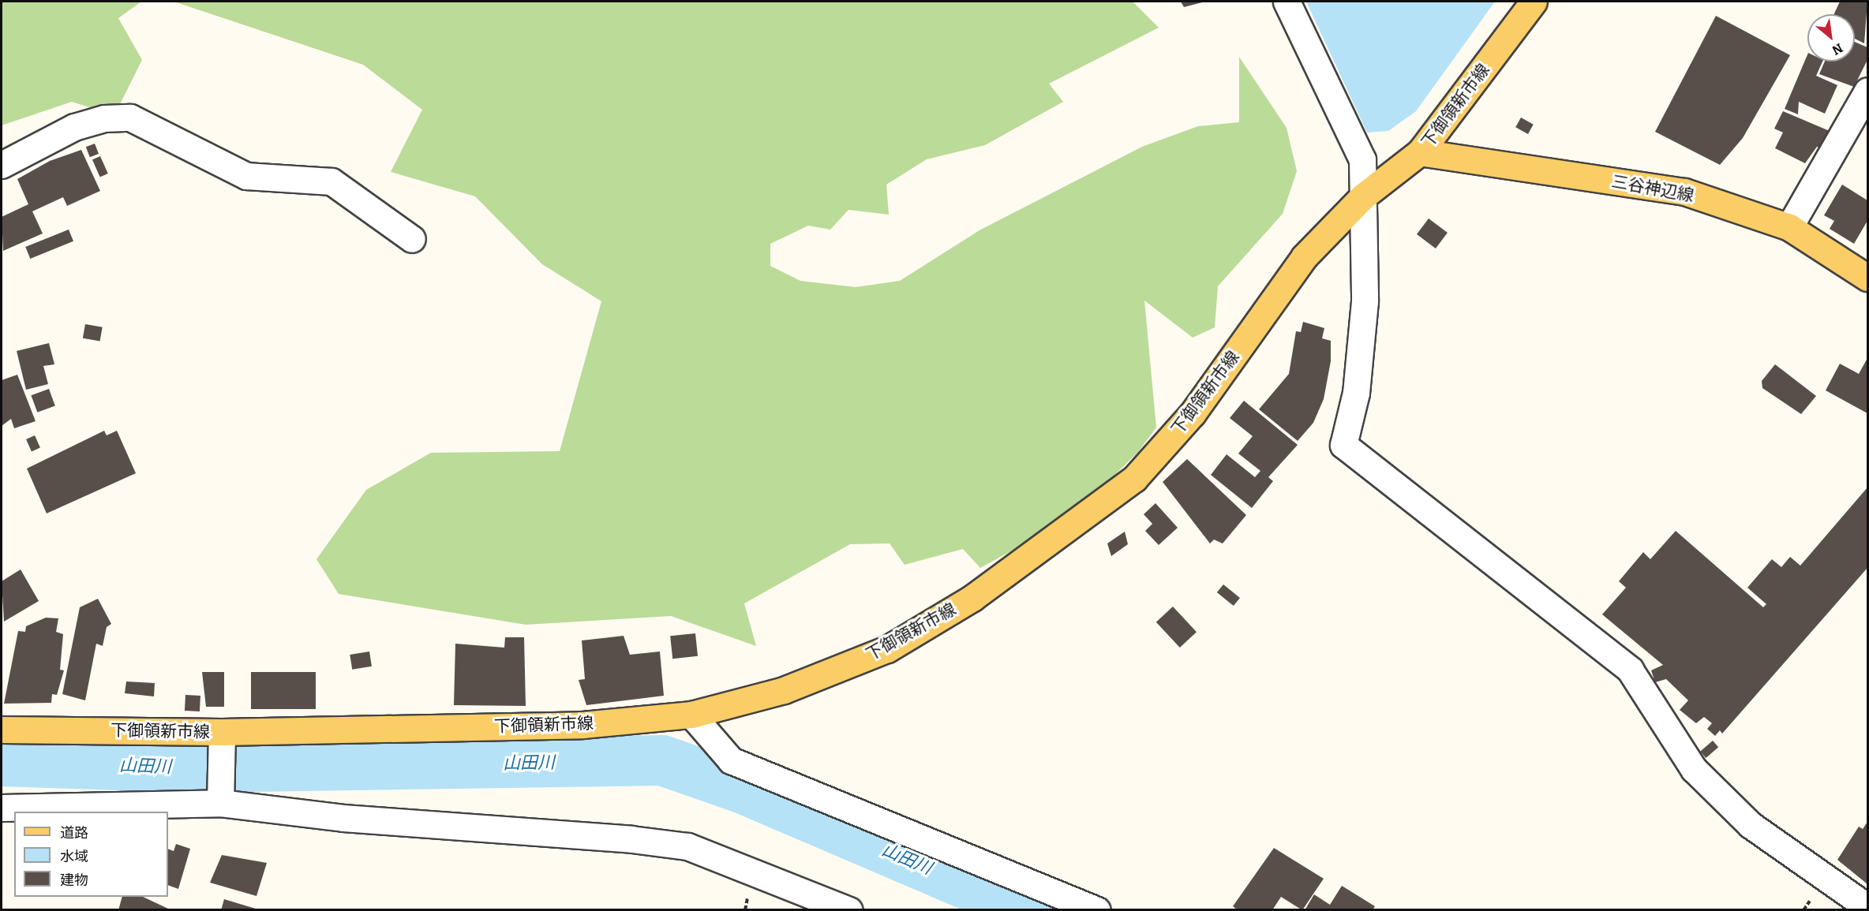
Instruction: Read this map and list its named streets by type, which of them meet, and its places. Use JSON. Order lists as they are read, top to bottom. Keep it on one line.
{"streets":{"main road":["下御領新市線","三谷神辺線"]},"crossings":[["下御領新市線","三谷神辺線"]],"water":["山田川"],"legend":["道路","水域","建物"],"north":"bottom right"}
